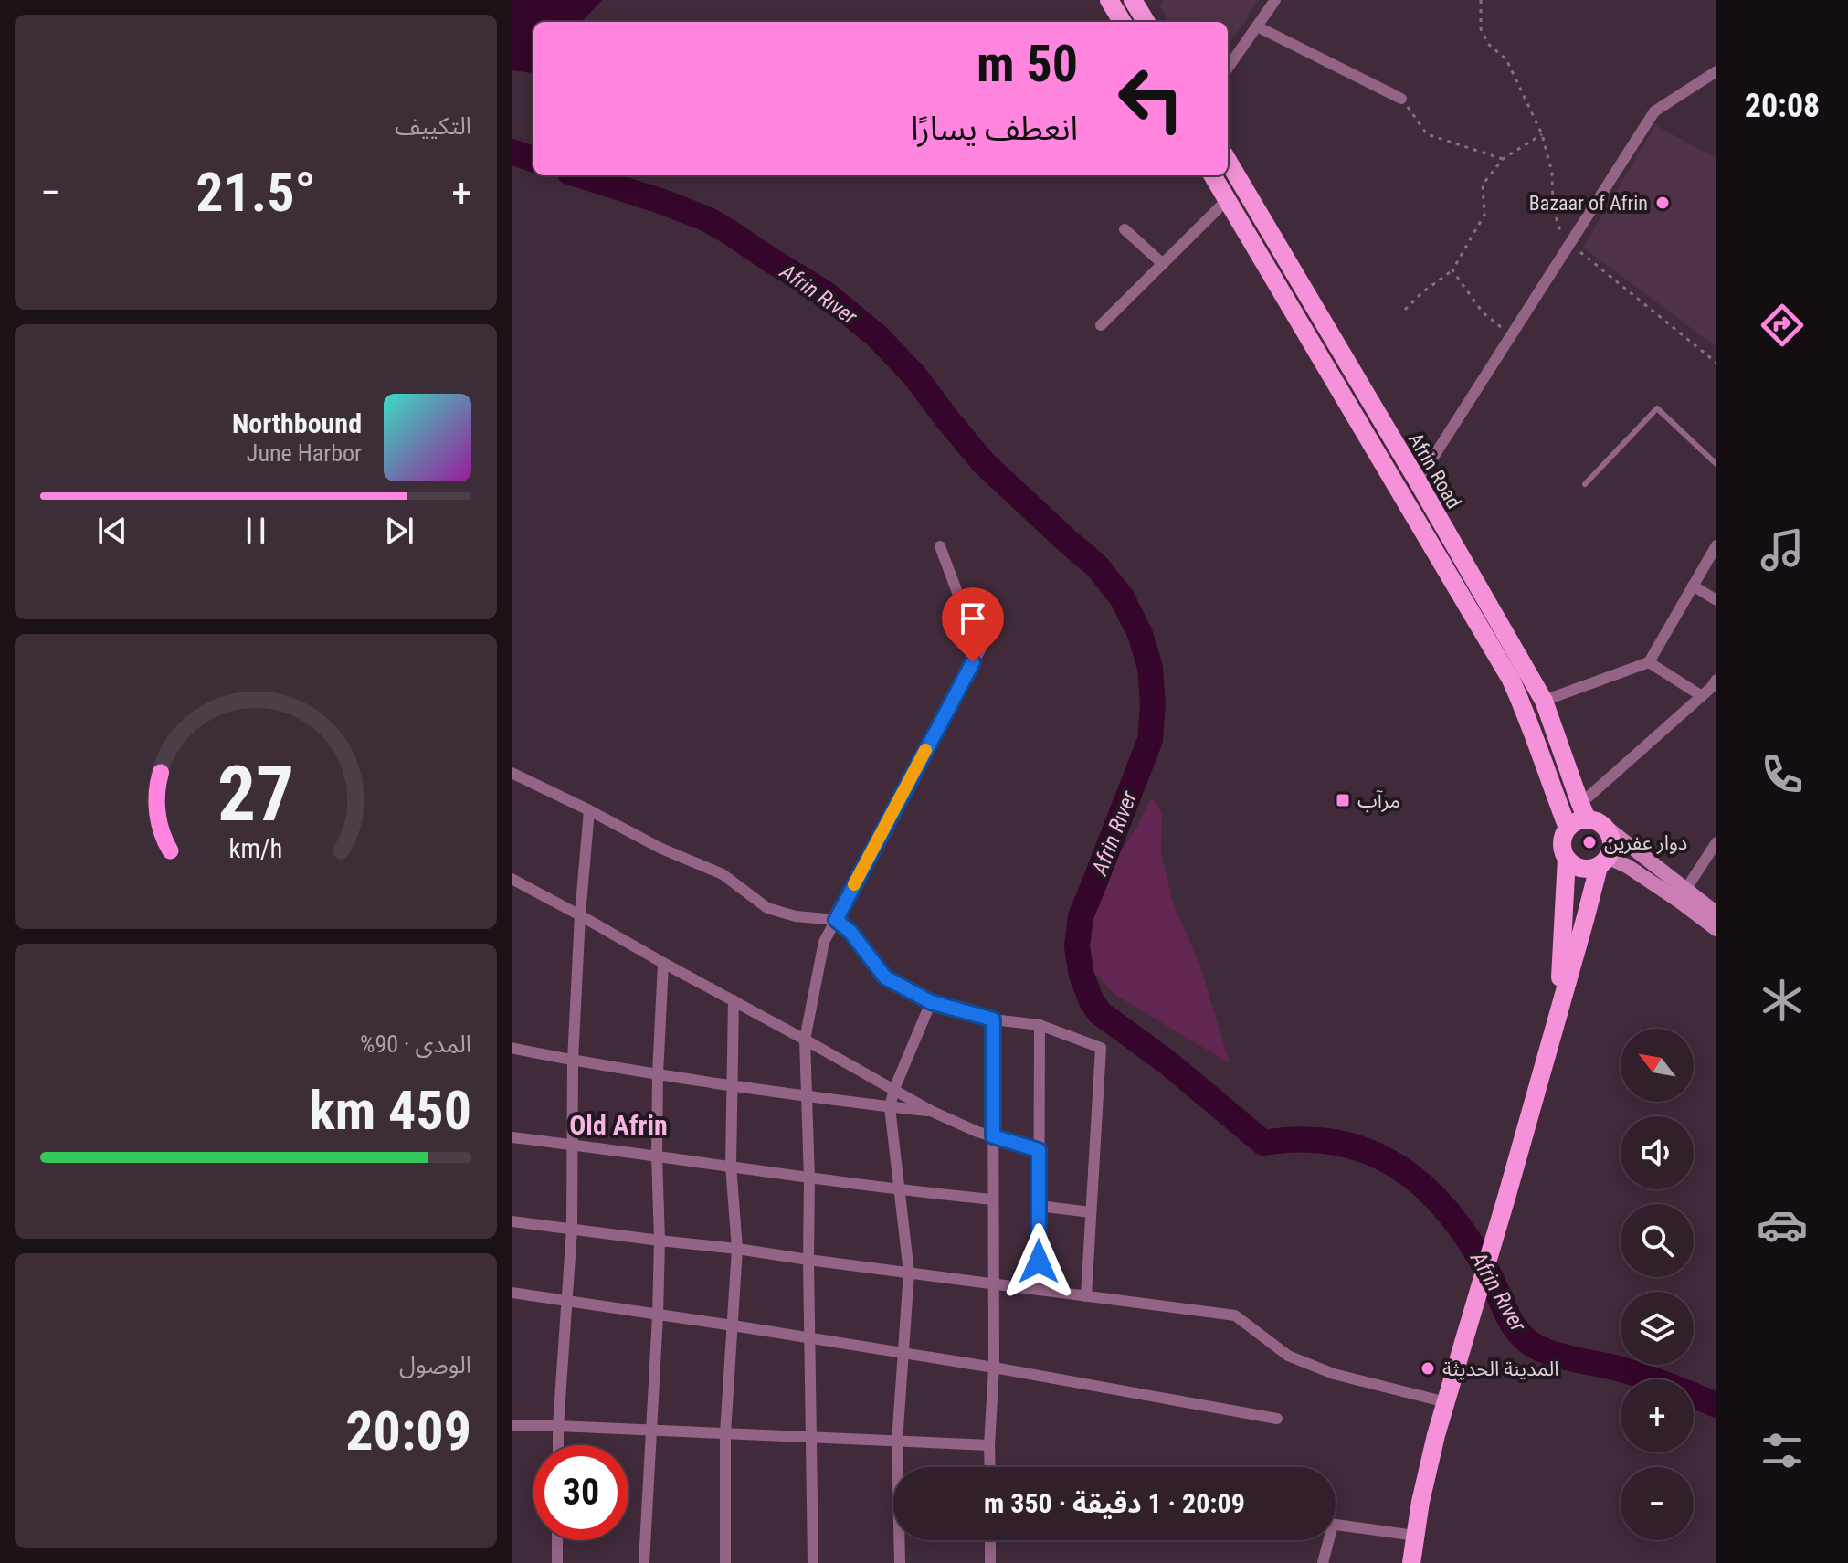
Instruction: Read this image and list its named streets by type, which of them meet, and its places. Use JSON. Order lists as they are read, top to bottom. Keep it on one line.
{"streets":{"main road":["Afrin Road"]},"districts":["Old Afrin"],"water":["Afrin Rıver"],"places":{"other":["Bazaar of Afrin","دوار عفرين","المدينة الحديثة"],"transit":["مرآب"]},"north":"top left","page":{"tabs":"20:08","tile":["التكييف",["المدى · 90%","450 km"],["الوصول","20:09"]],"turn":["50 m","انعطف يسارًا"],"heat":["−","21.5°","+"],"song":["Northbound","June Harbor"],"map_buttons":["+","−"],"limit":"30","trip":"20:09 · 1 دقيقة · 350 m","gauge":["27","km/h"]}}
